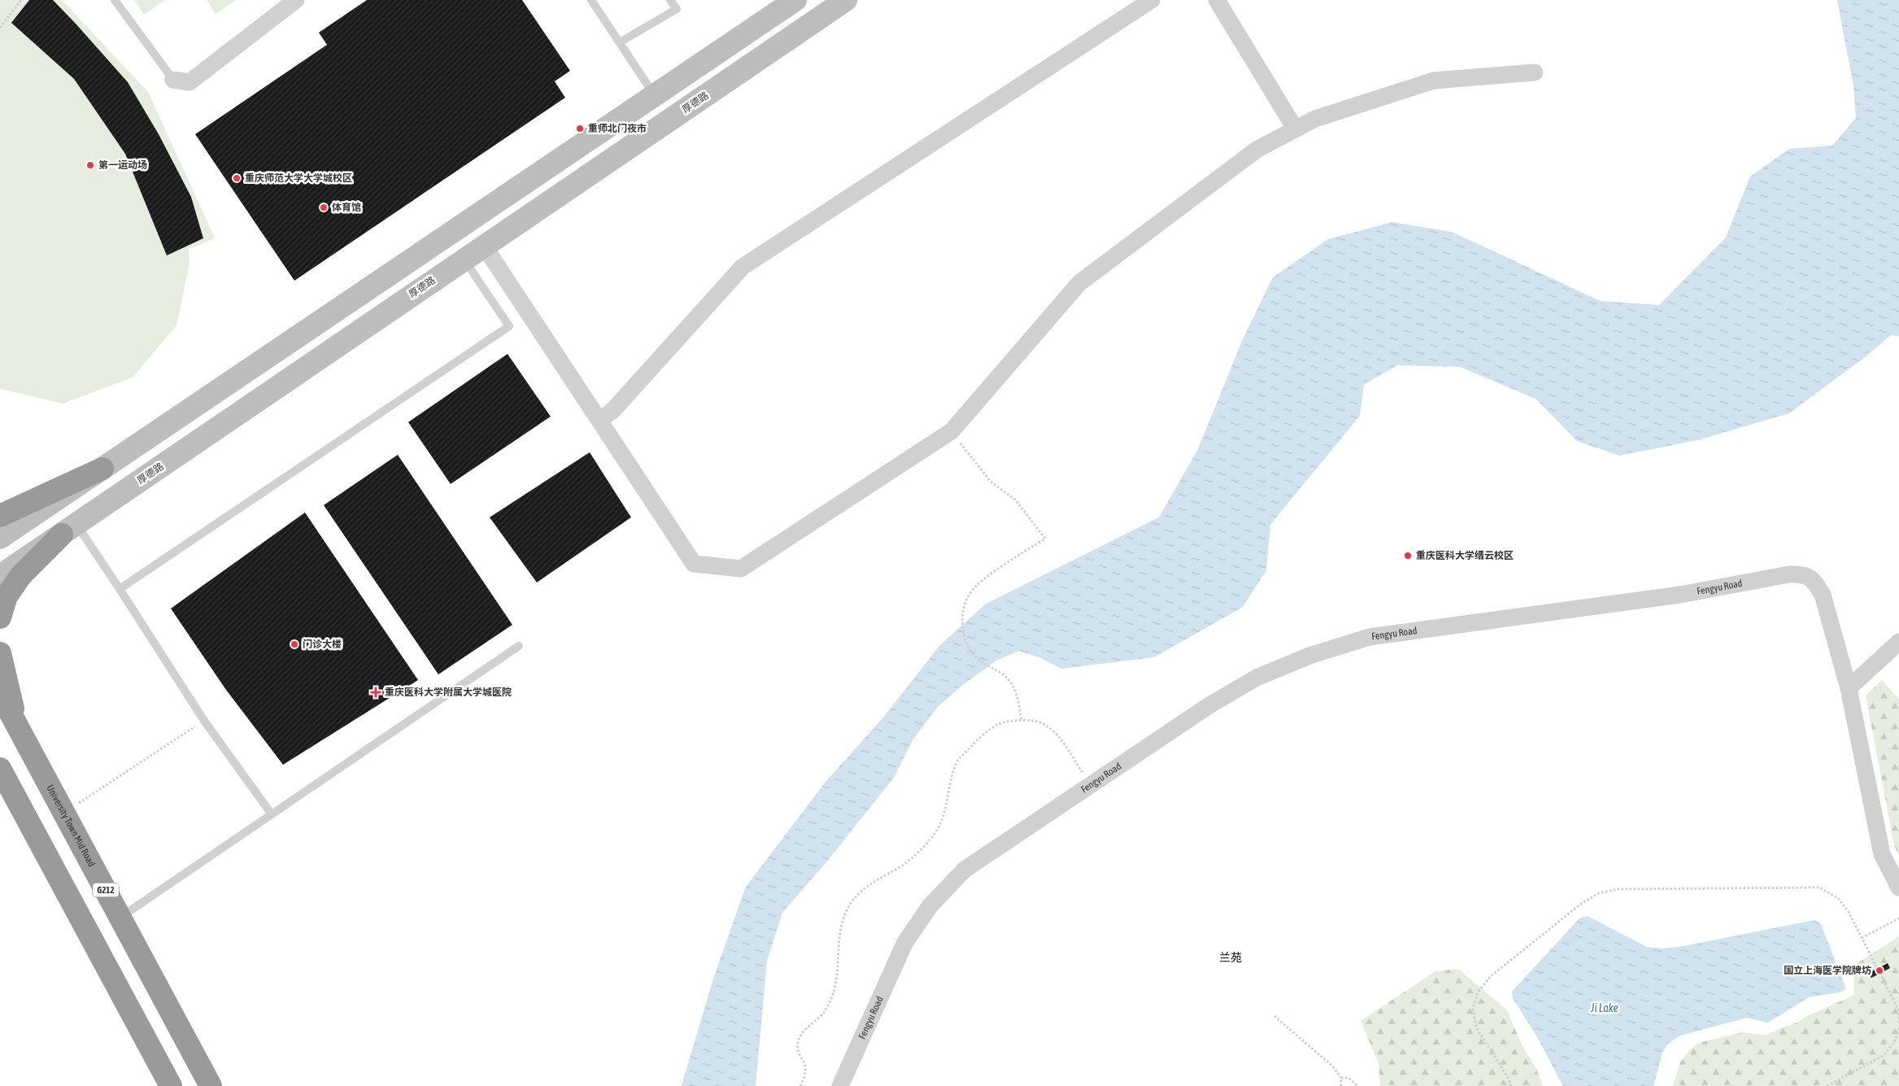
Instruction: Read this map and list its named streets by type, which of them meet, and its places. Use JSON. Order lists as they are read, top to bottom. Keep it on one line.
{"streets":{"highway":["University Town Mid Road","G212"],"main road":["厚德路"],"street":["Fengyu Road"]},"districts":["兰苑"],"water":["Ji Lake"],"places":{"other":["重师北门夜市","第一运动场","重庆师范大学大学城校区","体育馆","重庆医科大学缙云校区","门诊大楼","国立上海医学院牌坊"],"health":["重庆医科大学附属大学城医院"]}}
